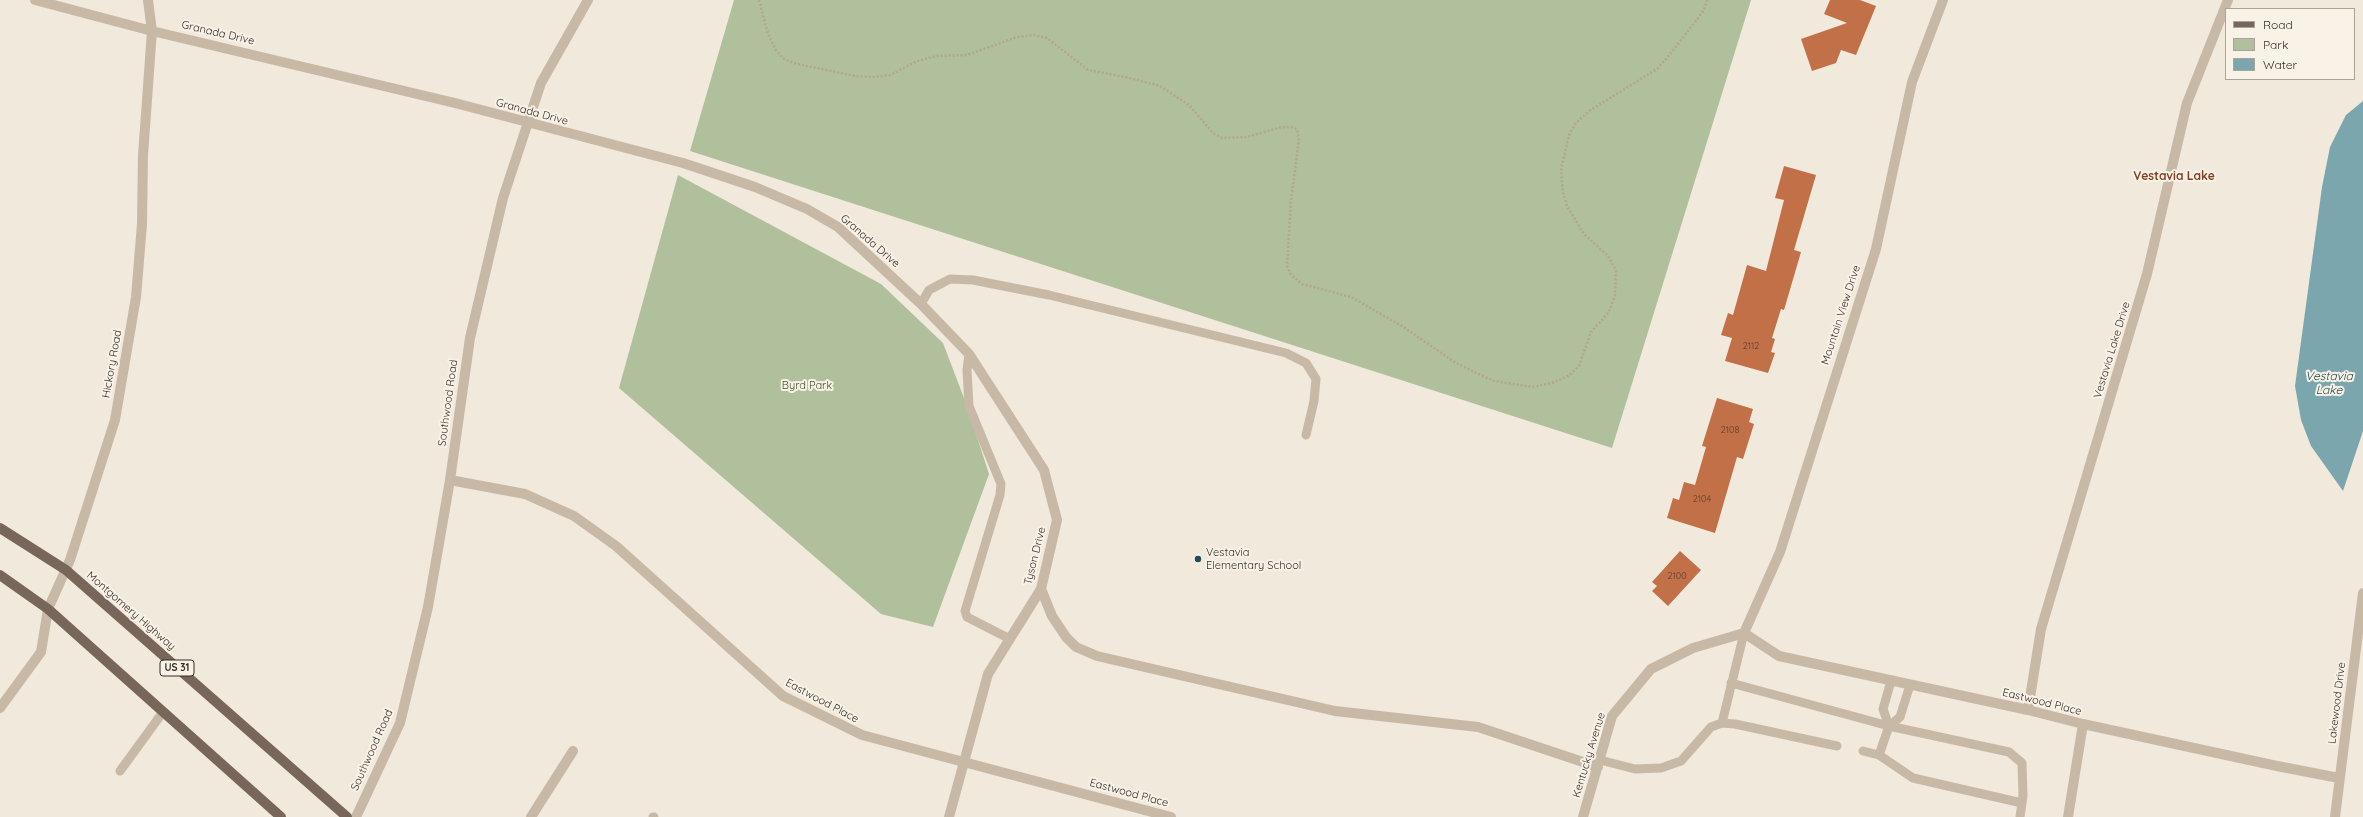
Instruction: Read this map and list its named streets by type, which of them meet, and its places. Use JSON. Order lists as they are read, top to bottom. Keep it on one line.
{"streets":{"main road":["Montgomery Highway","US 31"],"street":["Granada Drive","Mountain View Drive","Vestavia Lake Drive","Hickory Road","Southwood Road","Tyson Drive","Eastwood Place","Lakewood Drive","Kentucky Avenue"]},"crossings":[["Granada Drive","Hickory Road"],["Granada Drive","Southwood Road"],["Granada Drive","Tyson Drive"],["Mountain View Drive","Eastwood Place"],["Mountain View Drive","Kentucky Avenue"],["Vestavia Lake Drive","Eastwood Place"],["Hickory Road","Montgomery Highway"],["Southwood Road","Eastwood Place"],["Tyson Drive","Eastwood Place"],["Eastwood Place","Lakewood Drive"],["Eastwood Place","Kentucky Avenue"]],"districts":["Vestavia Lake"],"water":["Vestavia Lake"],"parks":["Byrd Park"],"places":["Vestavia Elementary School"],"house_numbers":["2112","2108","2104","2100"],"legend":["Road","Park","Water"]}
